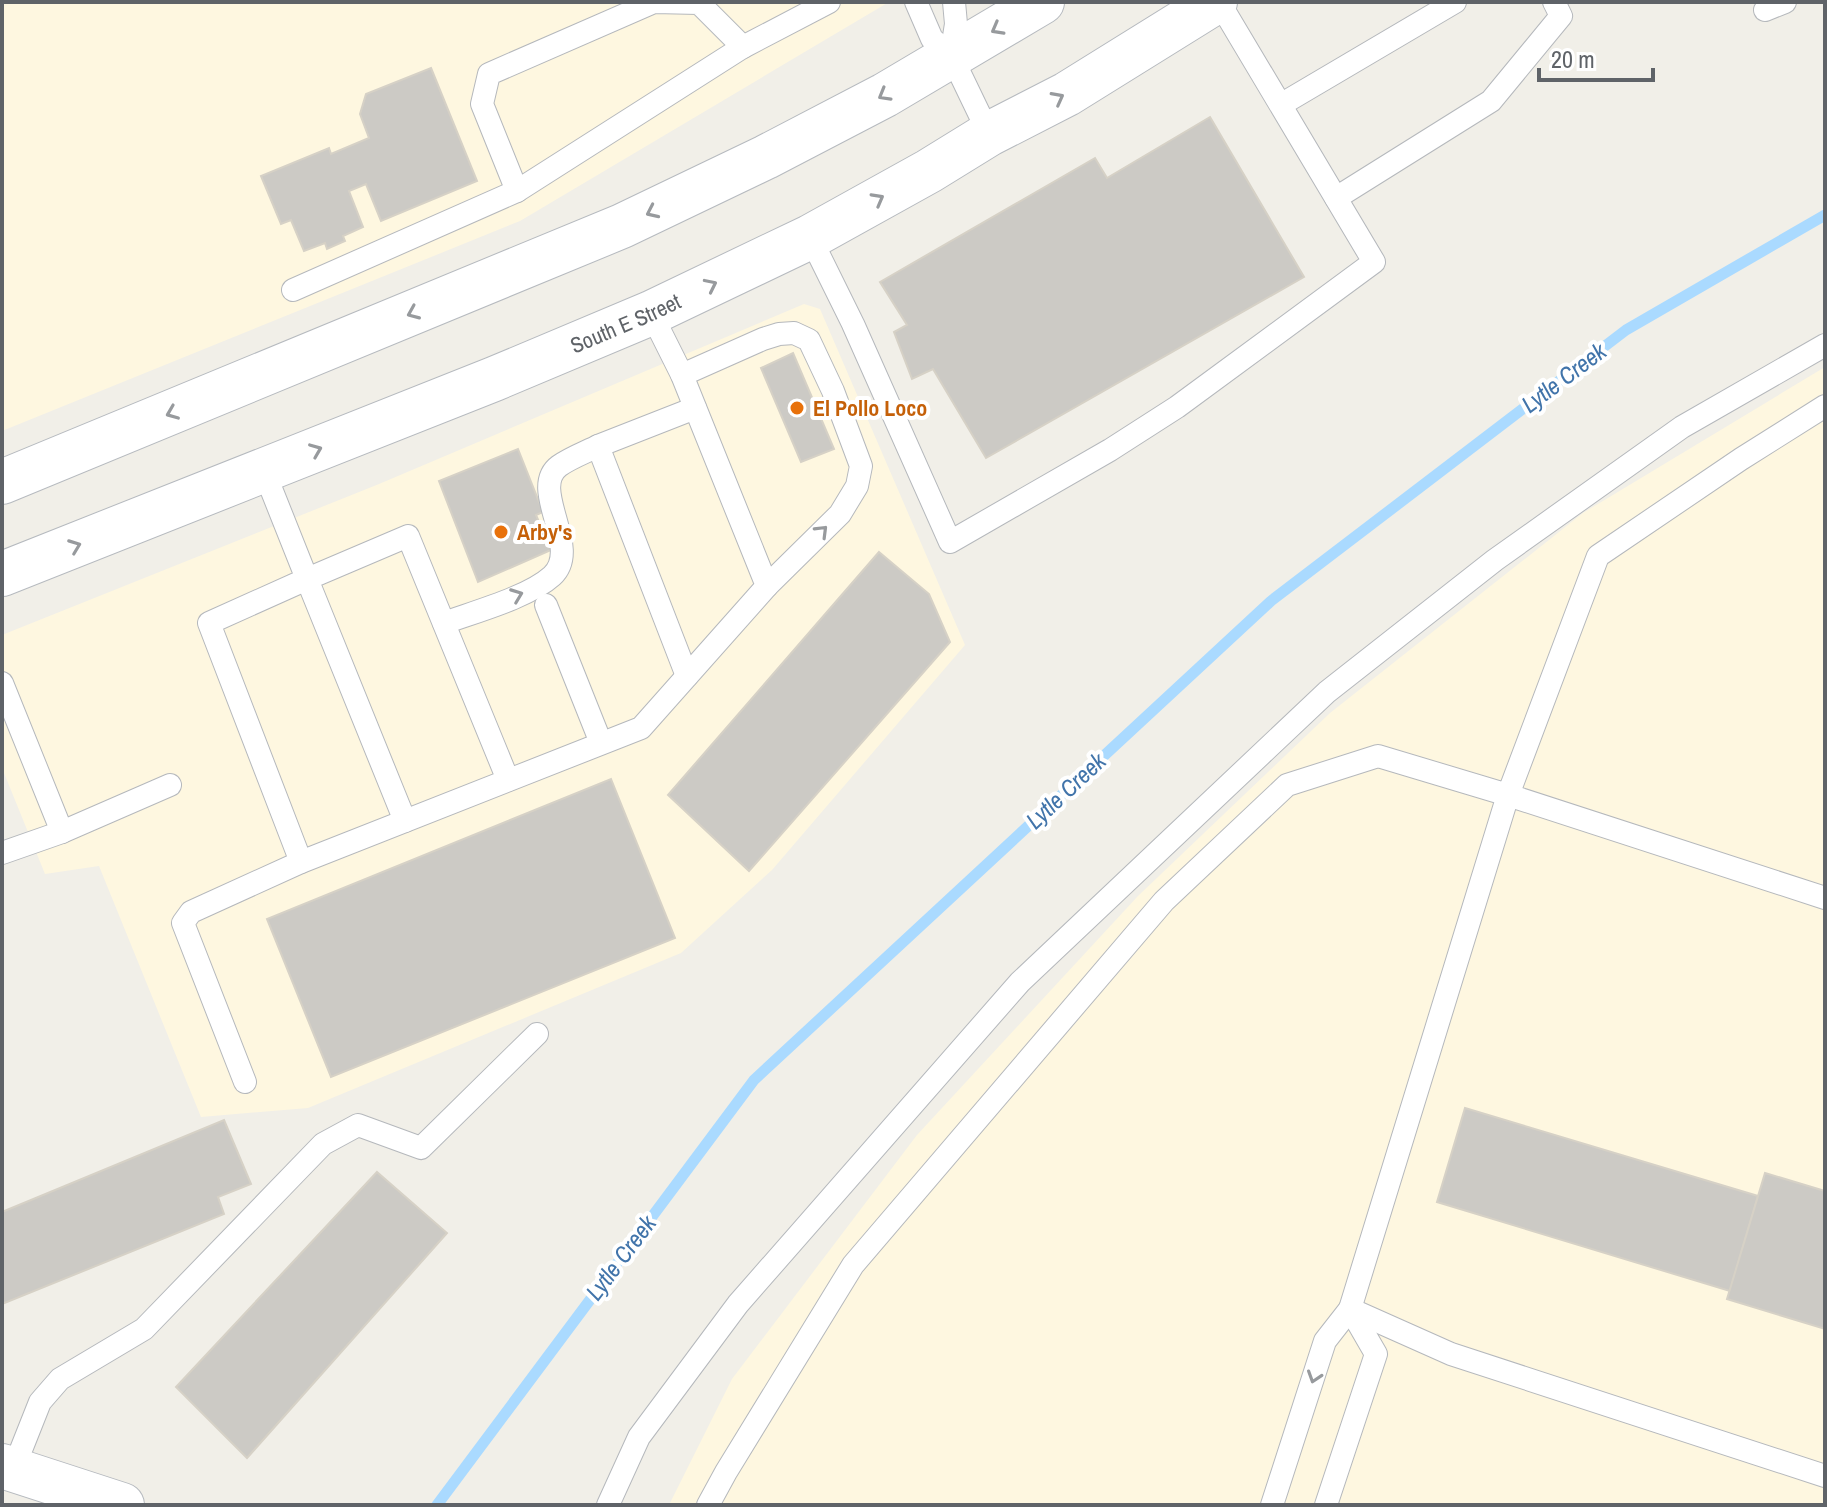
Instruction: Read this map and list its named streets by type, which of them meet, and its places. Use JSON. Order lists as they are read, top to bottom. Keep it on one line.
{"streets":{"main road":["South E Street"]},"water":["Lytle Creek"],"places":["El Pollo Loco","Arby's"],"scale_bar":"20 m"}
